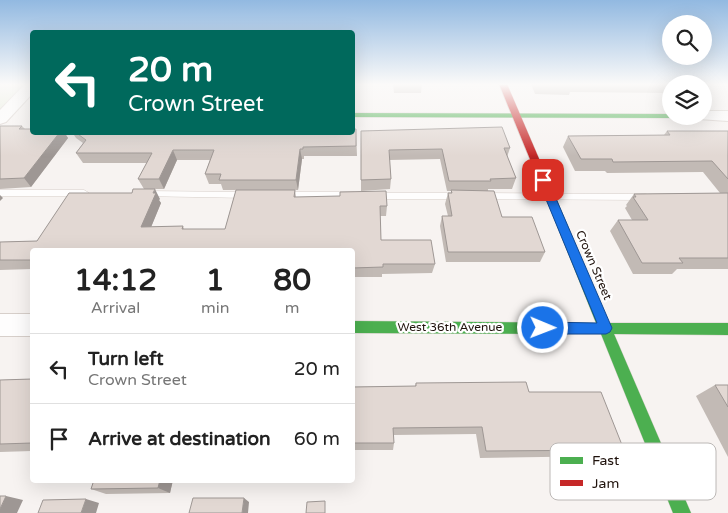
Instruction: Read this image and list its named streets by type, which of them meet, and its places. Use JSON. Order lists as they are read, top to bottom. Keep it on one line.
{"streets":{"street":["Crown Street","West 36th Avenue"]},"crossings":[["Crown Street","West 36th Avenue"]],"legend":["Fast","Jam"],"page":{"turn":["20 m","Crown Street"],"eta":["14:12","Arrival","1","min","80","m"],"list":[{"name":"Turn left","note":"Crown Street","value":"20 m"},{"name":"Arrive at destination","value":"60 m"}]}}
